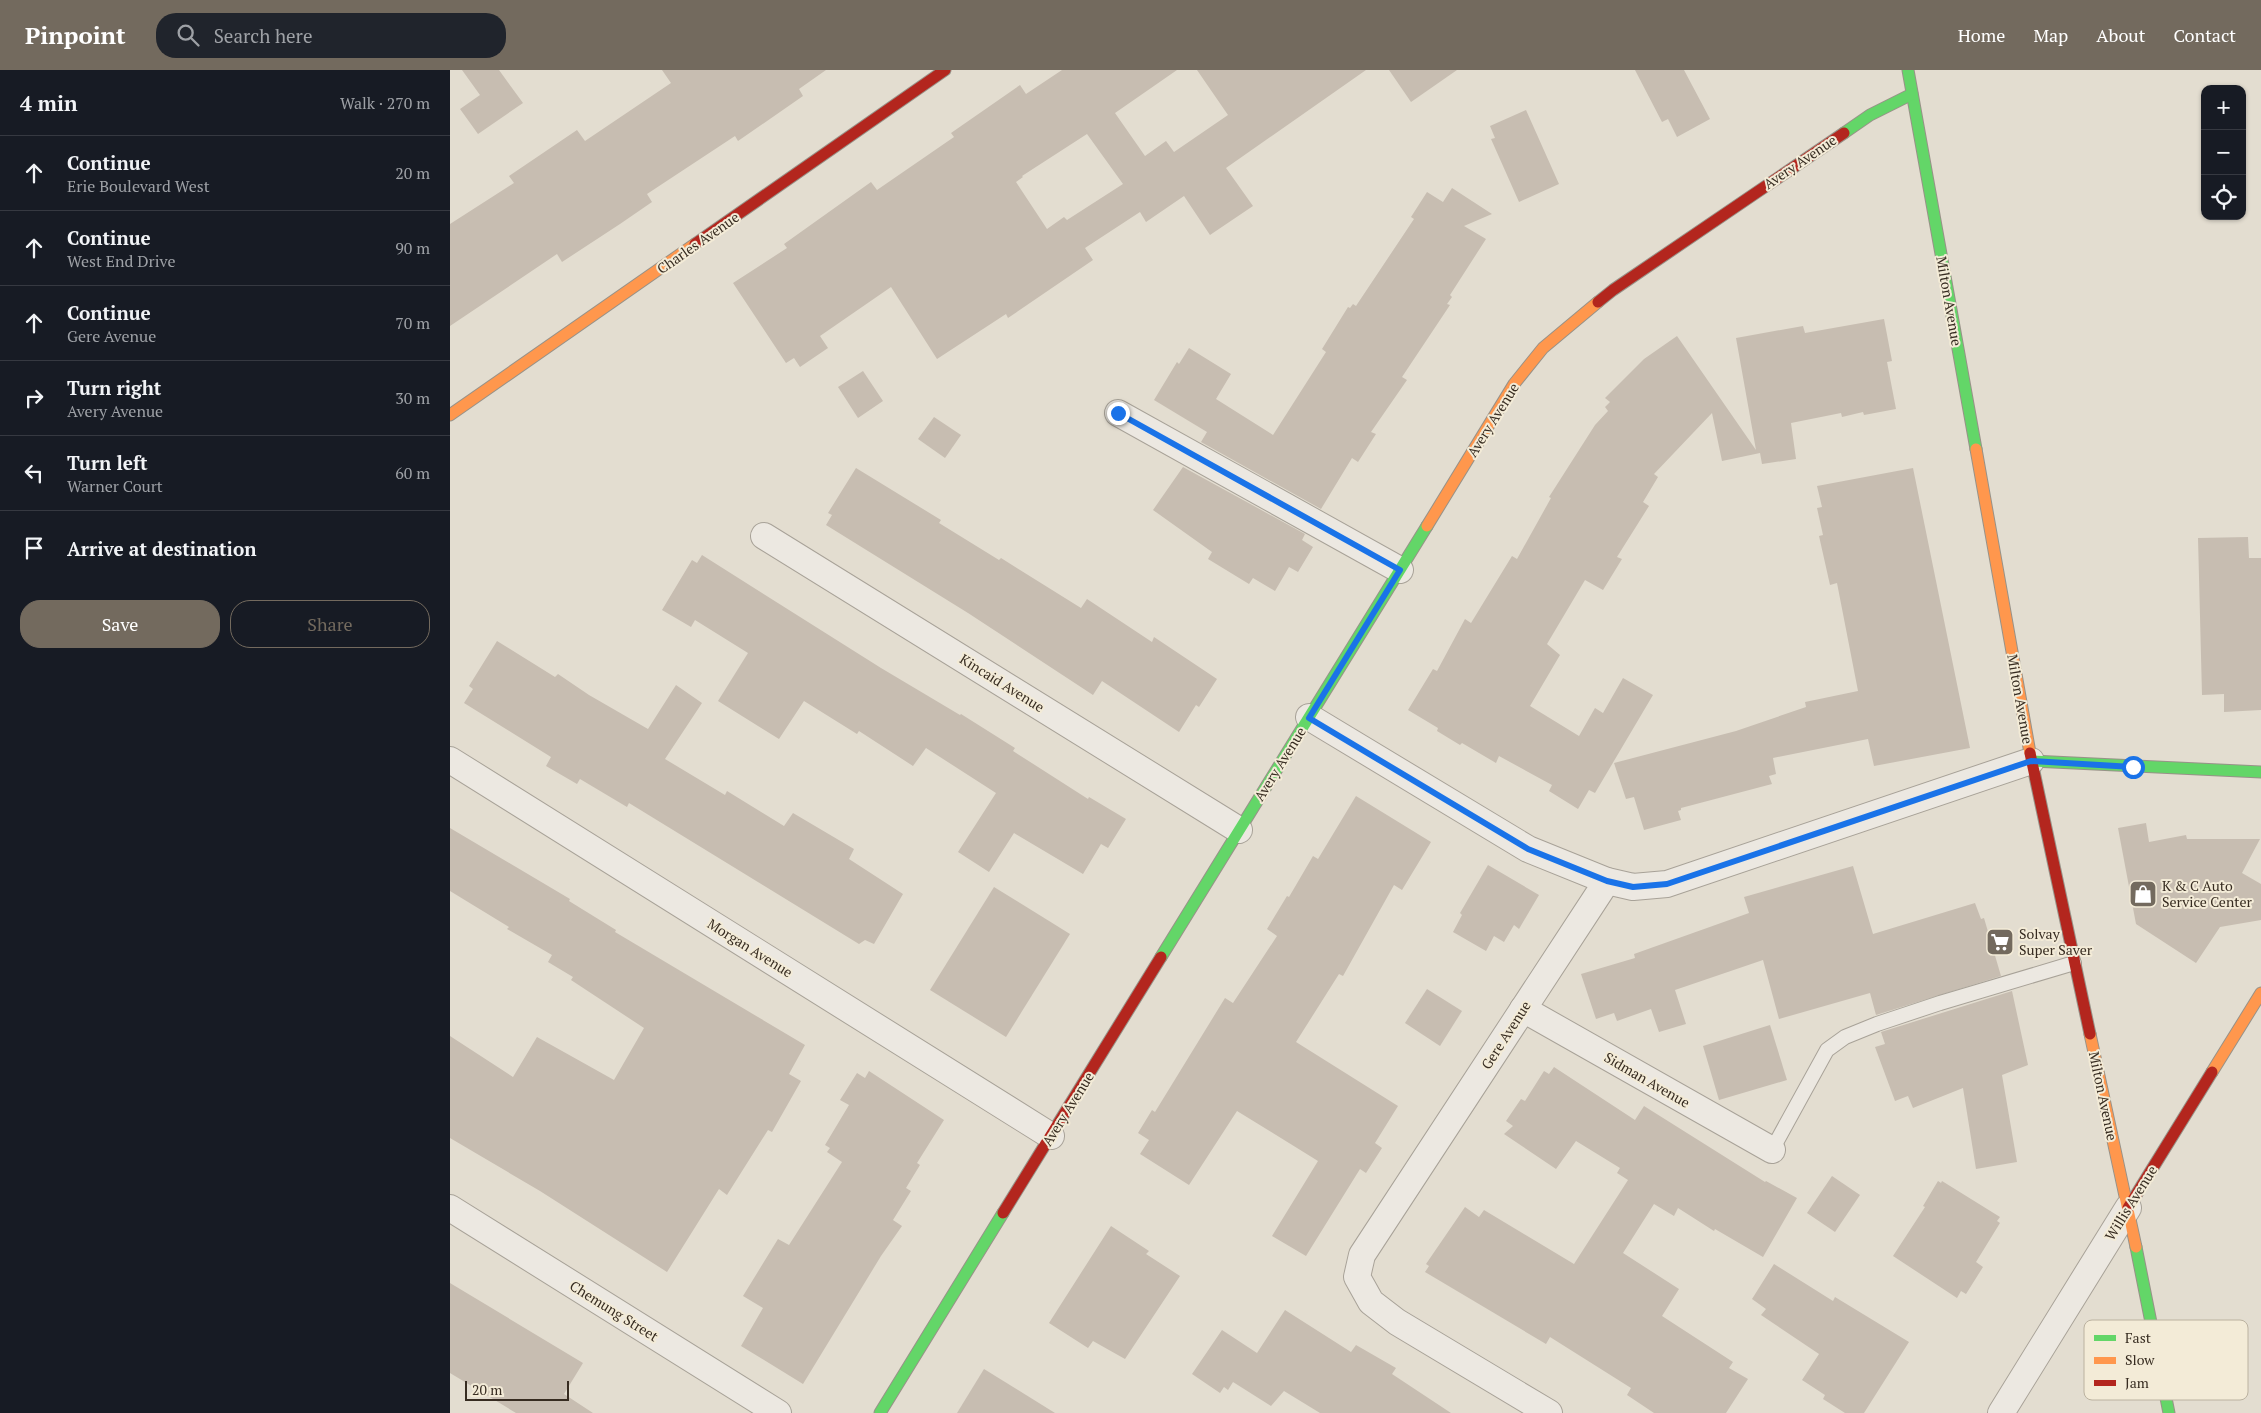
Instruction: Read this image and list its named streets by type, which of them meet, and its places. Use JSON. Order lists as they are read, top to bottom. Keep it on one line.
{"streets":{"street":["Avery Avenue","Charles Avenue","Milton Avenue","Kincaid Avenue","Morgan Avenue","Gere Avenue","Sidman Avenue","Willis Avenue","Chemung Street"]},"crossings":[["Avery Avenue","Milton Avenue"],["Avery Avenue","Kincaid Avenue"],["Avery Avenue","Morgan Avenue"],["Milton Avenue","Willis Avenue"],["Gere Avenue","Sidman Avenue"]],"places":{"shop":["K & C Auto Service Center"],"supermarket":["Solvay Super Saver"]},"legend":["Fast","Slow","Jam"],"scale_bar":"20 m","page":{"header":"Pinpoint","search":"Search here","nav":["Home","Map","About","Contact"],"heading":["4 min","Walk · 270 m"],"map_buttons":["+","−"],"list":[["Continue","Erie Boulevard West","20 m"],["Continue","West End Drive","90 m"],["Continue","Gere Avenue","70 m"],["Turn right","Avery Avenue","30 m"],["Turn left","Warner Court","60 m"],"Arrive at destination"],"buttons":["Save","Share"],"scale":"20 m"}}
